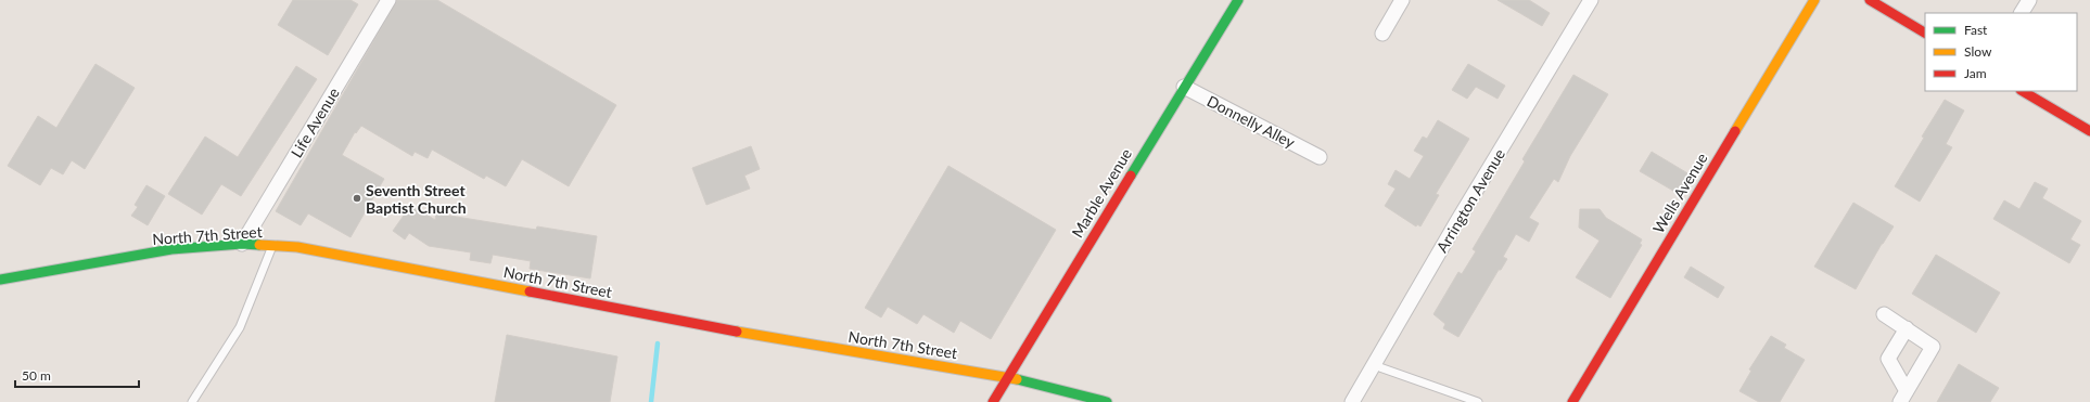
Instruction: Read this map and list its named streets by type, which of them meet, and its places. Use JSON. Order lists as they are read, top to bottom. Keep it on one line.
{"streets":{"street":["Donnelly Alley","Life Avenue","Marble Avenue","Wells Avenue","Arrington Avenue","North 7th Street"]},"crossings":[["Donnelly Alley","Marble Avenue"],["Life Avenue","North 7th Street"],["Marble Avenue","North 7th Street"]],"places":["Seventh Street Baptist Church"],"legend":["Fast","Slow","Jam"],"scale_bar":"50 m"}
